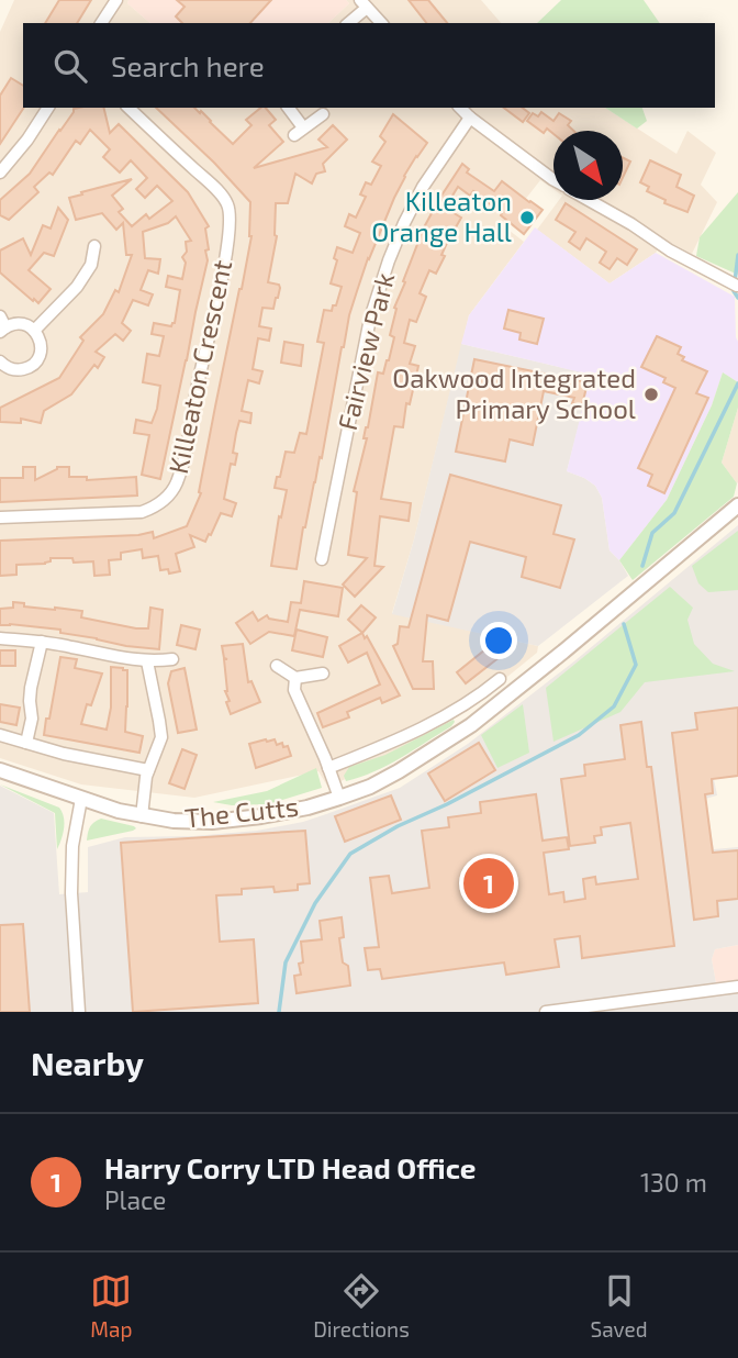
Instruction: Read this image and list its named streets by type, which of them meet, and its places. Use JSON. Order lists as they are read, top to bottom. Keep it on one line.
{"streets":{"street":["Fairview Park","Killeaton Crescent","The Cutts"]},"places":["Killeaton Orange Hall","Oakwood Integrated Primary School"],"north":"bottom right","page":{"search":"Search here","pins":"1","heading":"Nearby","list":[{"mark":"1","name":"Harry Corry LTD Head Office","note":"Place","value":"130 m"}],"nav":["Map","Directions","Saved"]}}
